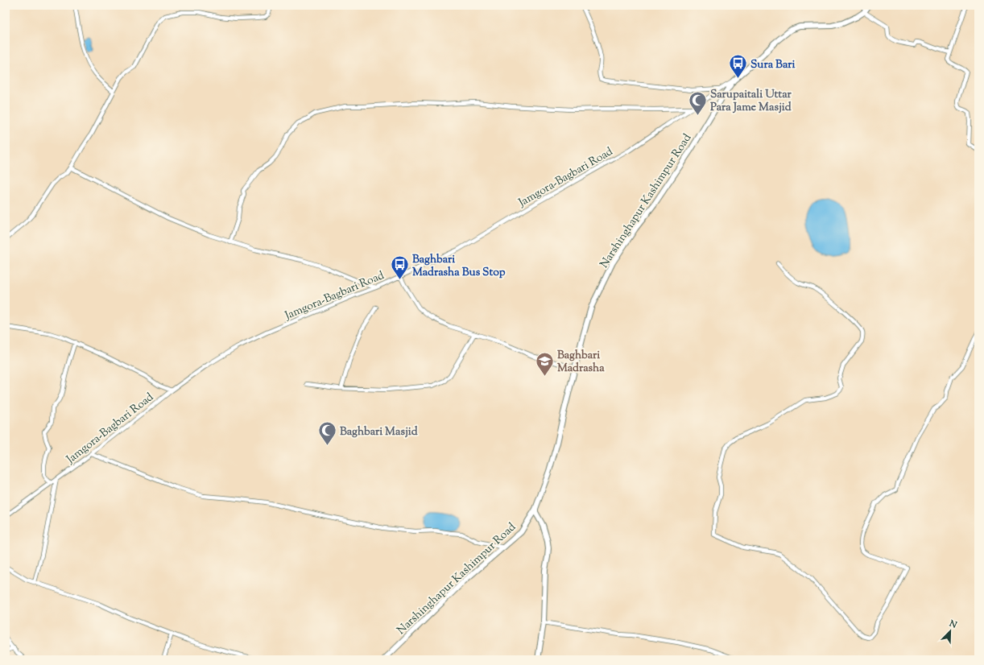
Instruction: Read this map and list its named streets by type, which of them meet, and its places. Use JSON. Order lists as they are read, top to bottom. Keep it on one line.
{"streets":{"main road":["Narshinghapur Kashimpur Road"],"street":["Jamgora-Bagbari Road"]},"crossings":[["Jamgora-Bagbari Road","Narshinghapur Kashimpur Road"]],"places":{"bus stop":["Sura Bari","Baghbari Madrasha Bus Stop"],"mosque":["Sarupaitali Uttar Para Jame Masjid","Baghbari Masjid"],"school or university":["Baghbari Madrasha"]},"north":"top right"}
